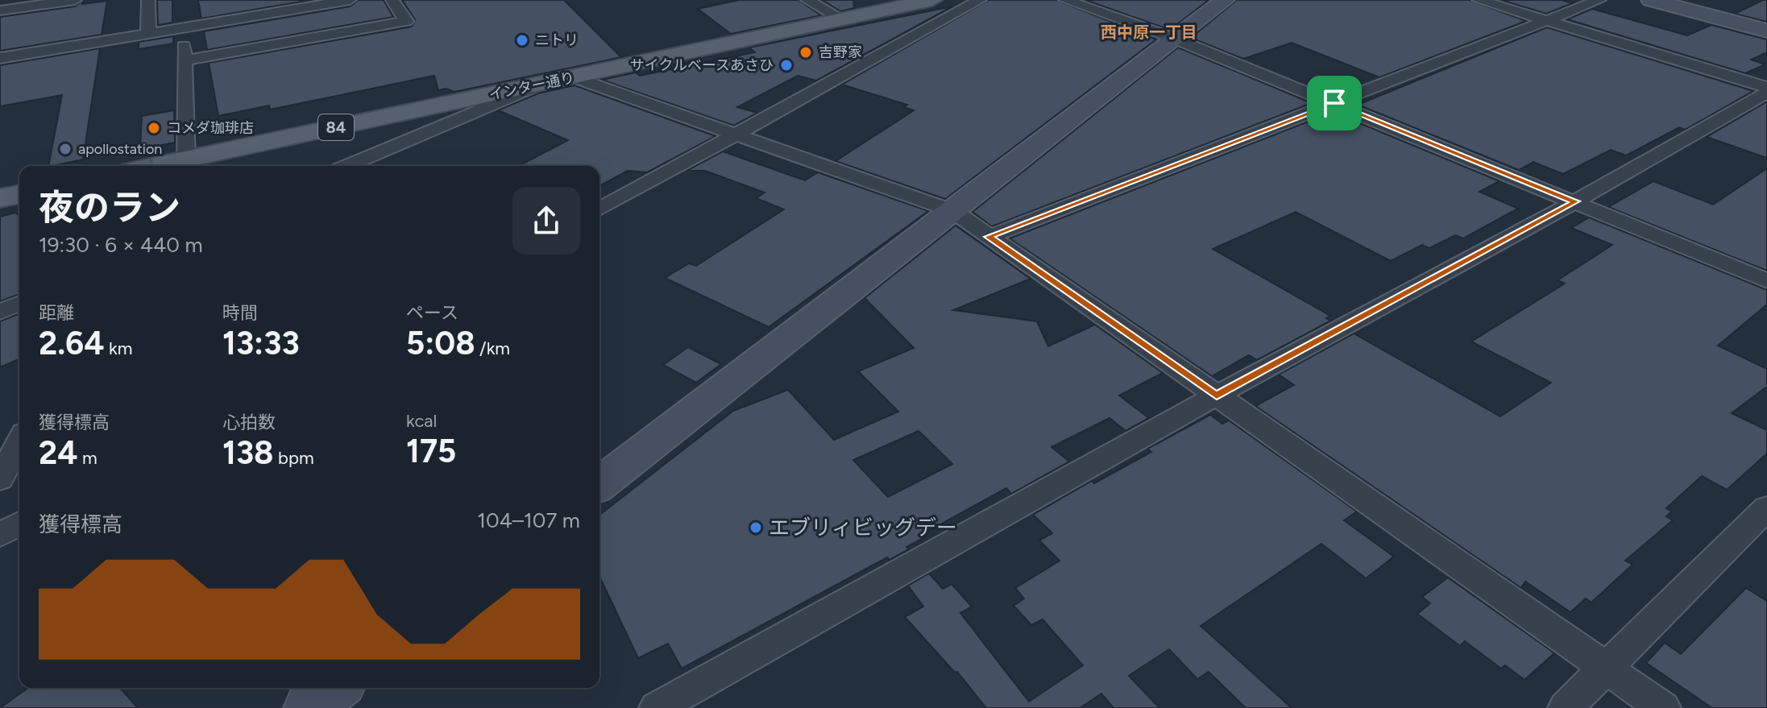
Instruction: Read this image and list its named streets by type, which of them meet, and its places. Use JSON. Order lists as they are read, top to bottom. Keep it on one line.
{"streets":{"main road":["インター通り","84"]},"districts":["西中原一丁目"],"places":["ニトリ","吉野家","サイクルベースあさひ","コメダ珈琲店","apollostation","エブリィビッグデー"],"page":{"heading":["夜のラン","19:30 · 6 × 440 m"],"stats":[["距離","2.64 km"],["時間","13:33"],["ペース","5:08 /km"],["獲得標高","24 m"],["心拍数","138 bpm"],["kcal","175"]],"chart":["獲得標高","104–107 m"]}}
